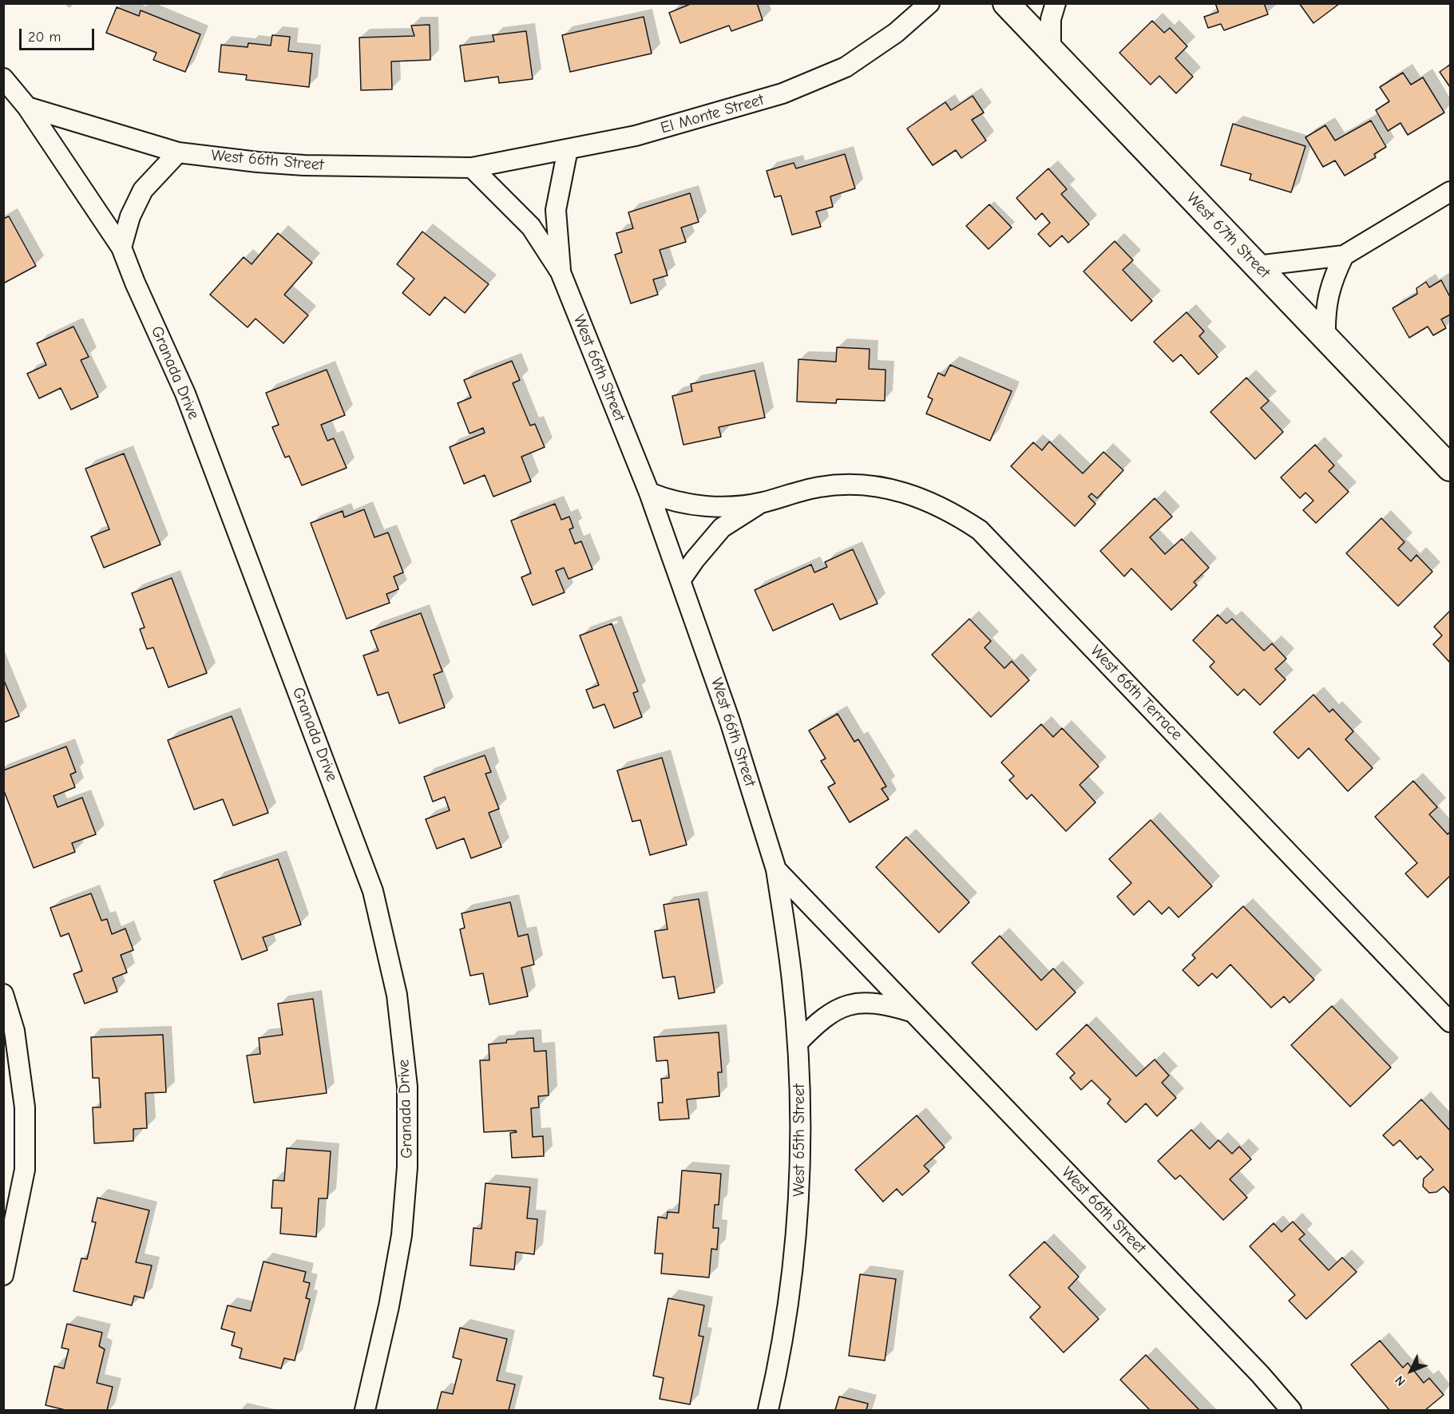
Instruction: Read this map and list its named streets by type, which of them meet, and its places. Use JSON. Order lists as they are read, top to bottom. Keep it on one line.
{"streets":{"street":["El Monte Street","West 66th Street","West 67th Street","Granada Drive","West 66th Terrace","West 65th Street"]},"crossings":[["El Monte Street","West 66th Street"],["West 66th Street","Granada Drive"],["West 66th Street","West 66th Terrace"],["West 66th Street","West 65th Street"]],"scale_bar":"20 m","north":"bottom left"}
